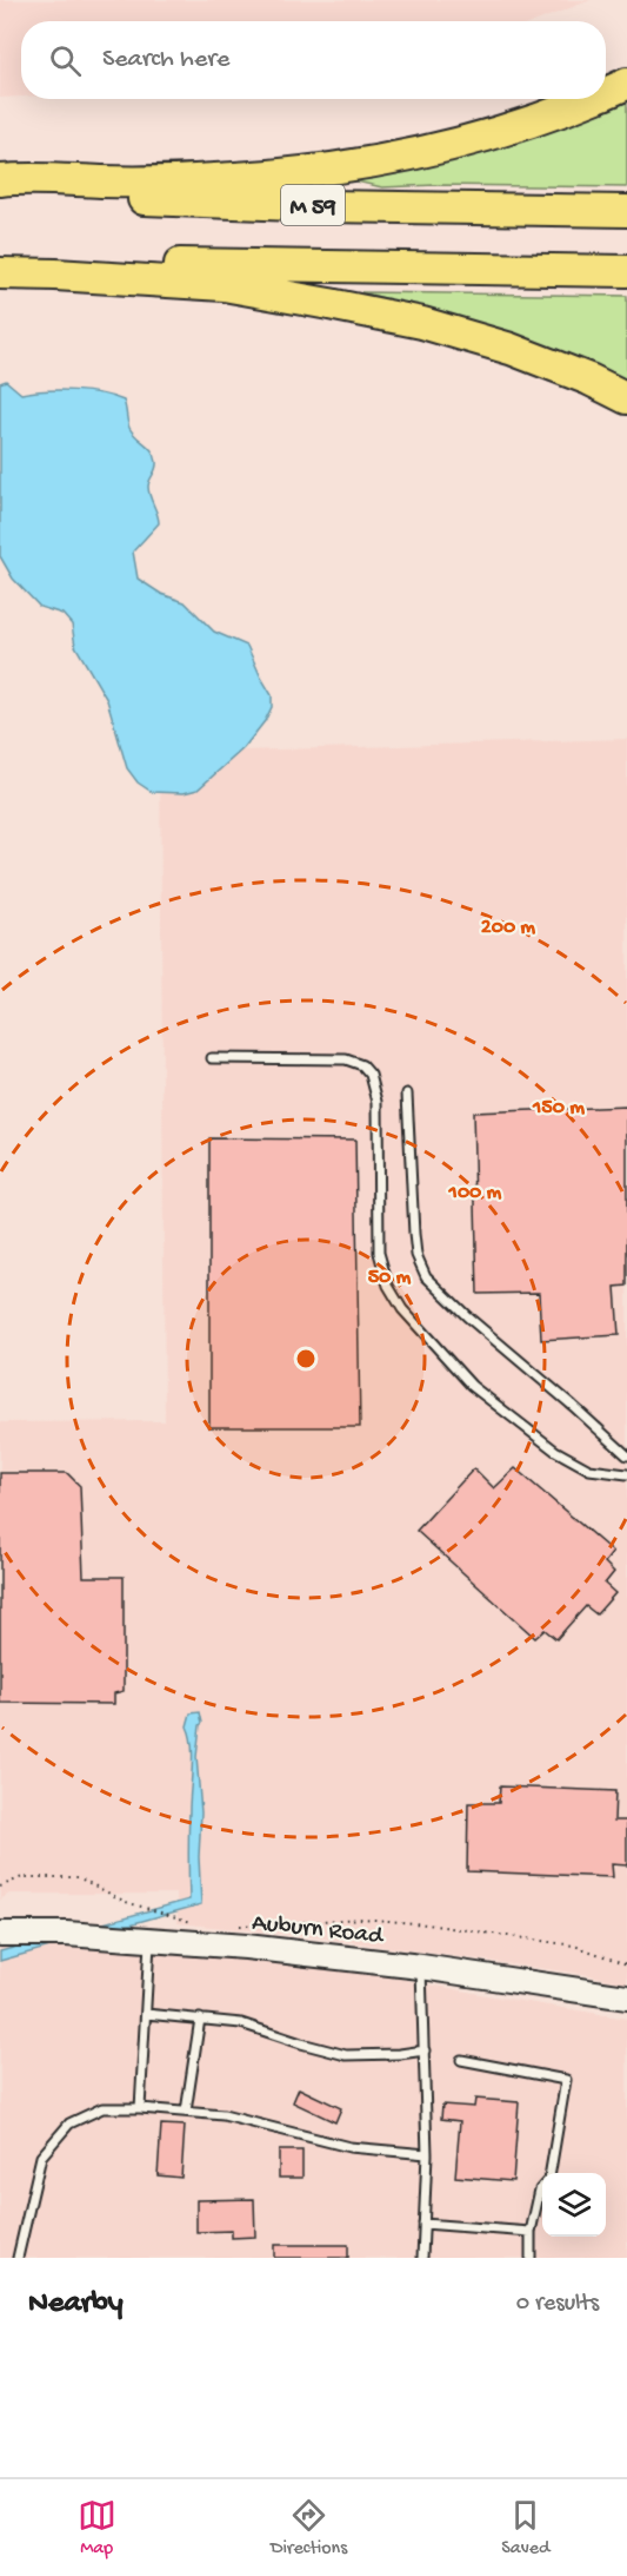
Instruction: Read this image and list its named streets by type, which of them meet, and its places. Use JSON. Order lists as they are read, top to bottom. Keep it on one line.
{"streets":{"highway":["M 59"],"main road":["Auburn Road"]},"page":{"search":"Search here","heading":["Nearby","0 results"],"nav":["Map","Directions","Saved"]},"rings":["200 m","150 m","100 m","50 m"]}
